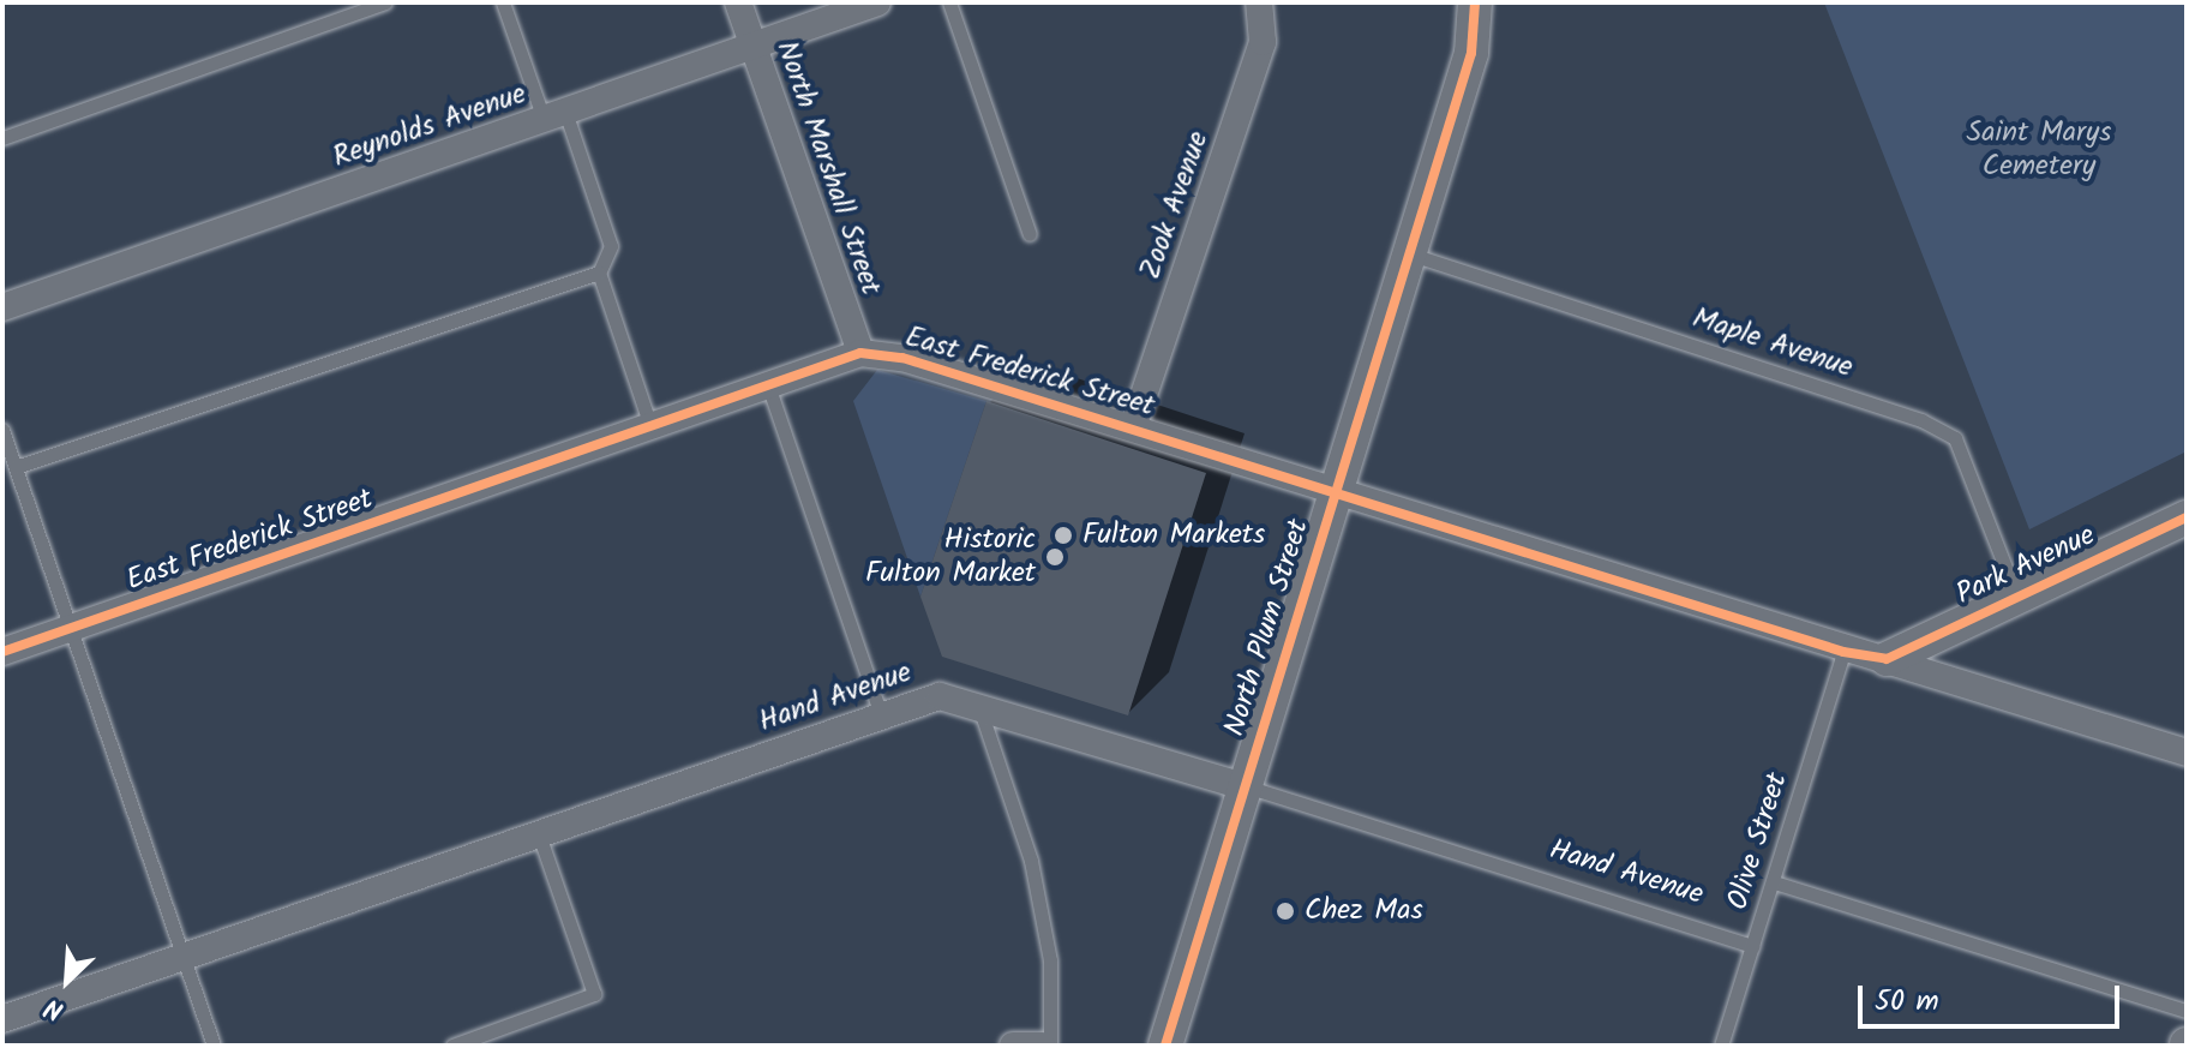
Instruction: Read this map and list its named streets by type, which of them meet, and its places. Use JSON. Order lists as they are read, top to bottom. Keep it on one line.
{"streets":{"street":["Reynolds Avenue","North Marshall Street","Zook Avenue","East Frederick Street","Park Avenue","North Plum Street","Hand Avenue"],"lane":["Maple Avenue","Olive Street"]},"crossings":[["Reynolds Avenue","North Marshall Street"],["North Marshall Street","East Frederick Street"],["Zook Avenue","East Frederick Street"],["Maple Avenue","Park Avenue"],["Maple Avenue","North Plum Street"],["East Frederick Street","Park Avenue"],["East Frederick Street","North Plum Street"],["East Frederick Street","Olive Street"],["North Plum Street","Hand Avenue"],["Hand Avenue","Olive Street"]],"parks":["Saint Marys Cemetery"],"places":["Fulton Markets","Historic Fulton Market","Chez Mas"],"scale_bar":"50 m","north":"bottom left"}
